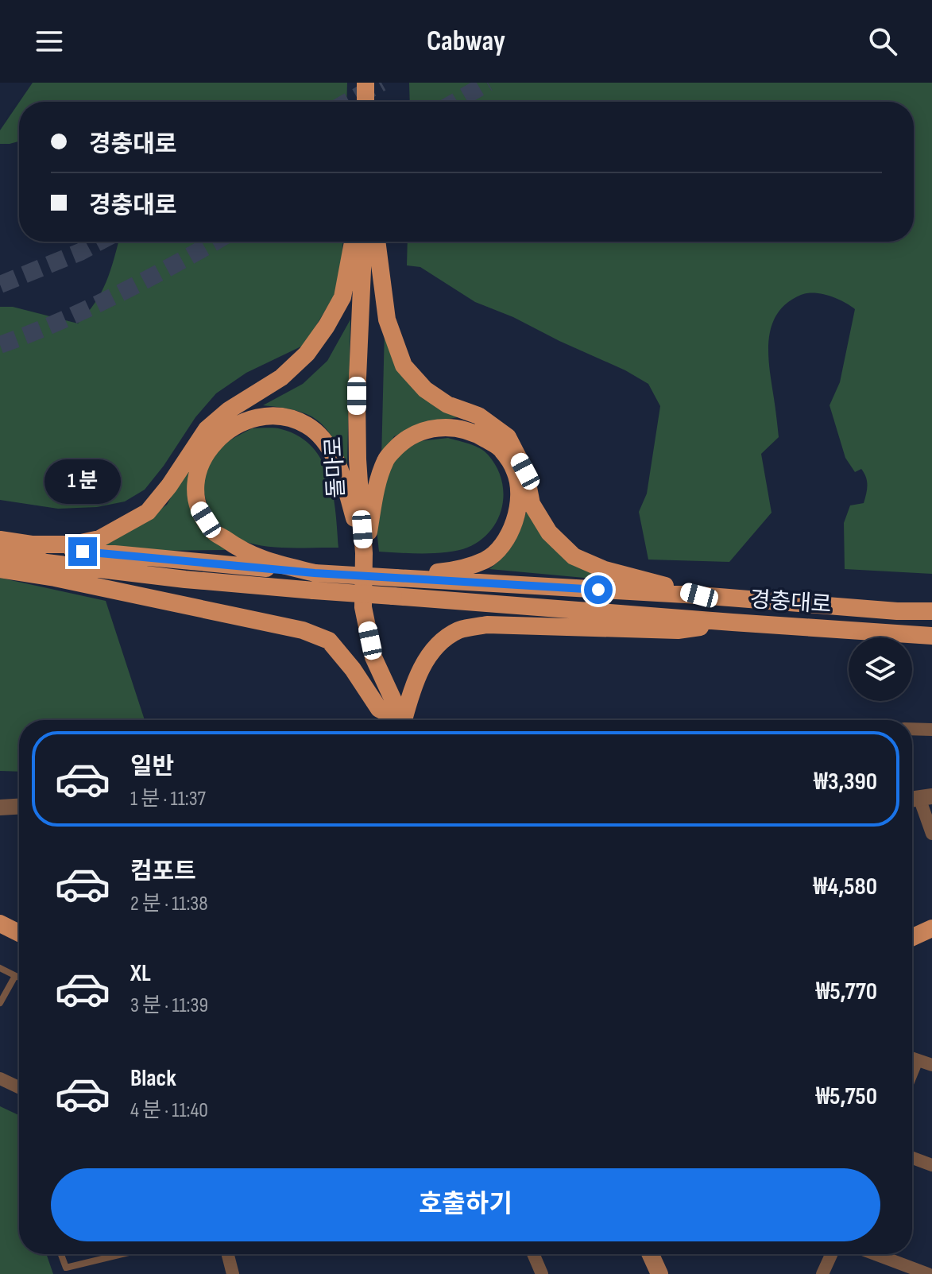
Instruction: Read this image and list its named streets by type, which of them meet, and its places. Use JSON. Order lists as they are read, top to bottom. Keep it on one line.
{"streets":{"main road":["돌마로","경충대로"]},"page":{"header":"Cabway","banner":["경충대로","경충대로"],"bubble":"1 분","list":[{"name":"일반","note":"1 분 · 11:37","value":"₩3,390"},{"name":"컴포트","note":"2 분 · 11:38","value":"₩4,580"},{"name":"XL","note":"3 분 · 11:39","value":"₩5,770"},{"name":"Black","note":"4 분 · 11:40","value":"₩5,750"}],"buttons":"호출하기"}}
